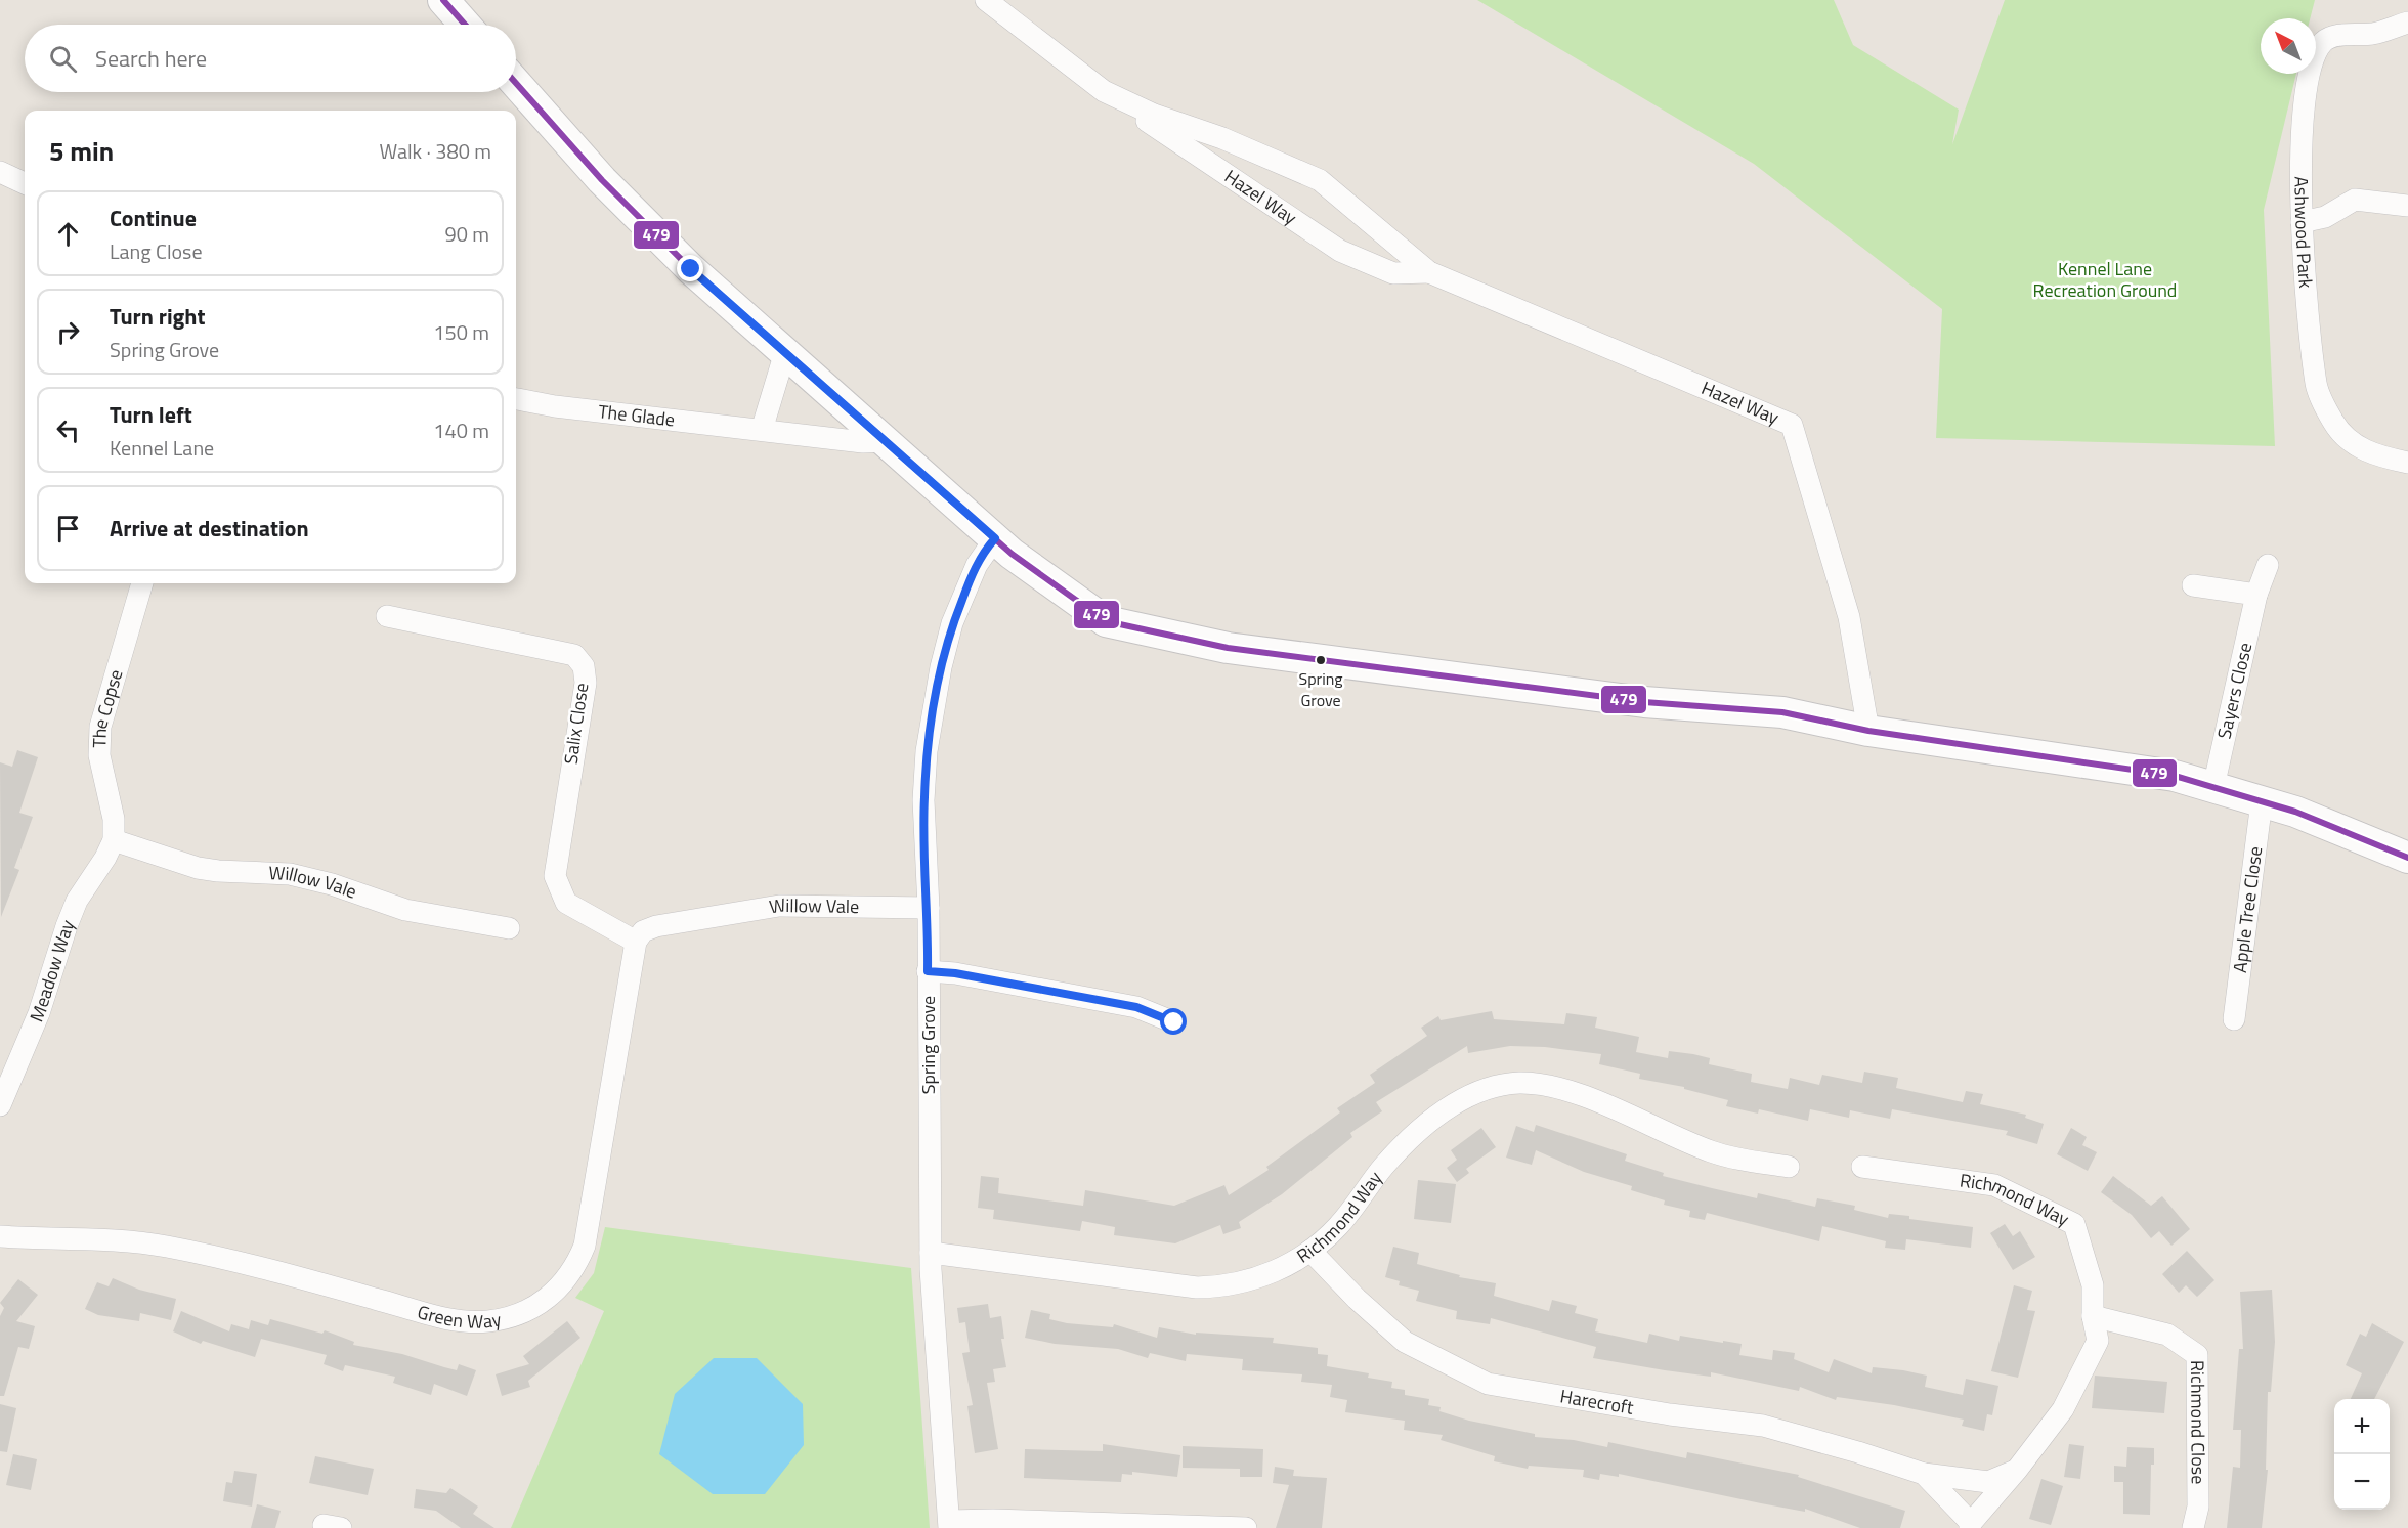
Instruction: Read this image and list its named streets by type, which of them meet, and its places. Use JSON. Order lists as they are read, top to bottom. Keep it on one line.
{"streets":{"street":["Hazel Way","Ashwood Park","The Glade","Sayers Close","The Copse","Salix Close","Willow Vale","Apple Tree Close","Meadow Way","Spring Grove","Richmond Way","Green Way","Harecroft","Richmond Close"]},"crossings":[["The Copse","Willow Vale"],["The Copse","Meadow Way"],["Salix Close","Willow Vale"],["Salix Close","Green Way"],["Willow Vale","Meadow Way"],["Willow Vale","Spring Grove"],["Willow Vale","Green Way"],["Spring Grove","Richmond Way"],["Richmond Way","Harecroft"],["Richmond Way","Richmond Close"]],"parks":["Kennel Lane Recreation Ground"],"places":["Spring Grove"],"lines":["transit line 479"],"north":"top left","page":{"search":"Search here","heading":["5 min","Walk · 380 m"],"list":[["Continue","Lang Close","90 m"],["Turn right","Spring Grove","150 m"],["Turn left","Kennel Lane","140 m"],"Arrive at destination"],"map_buttons":["+","−"]}}
